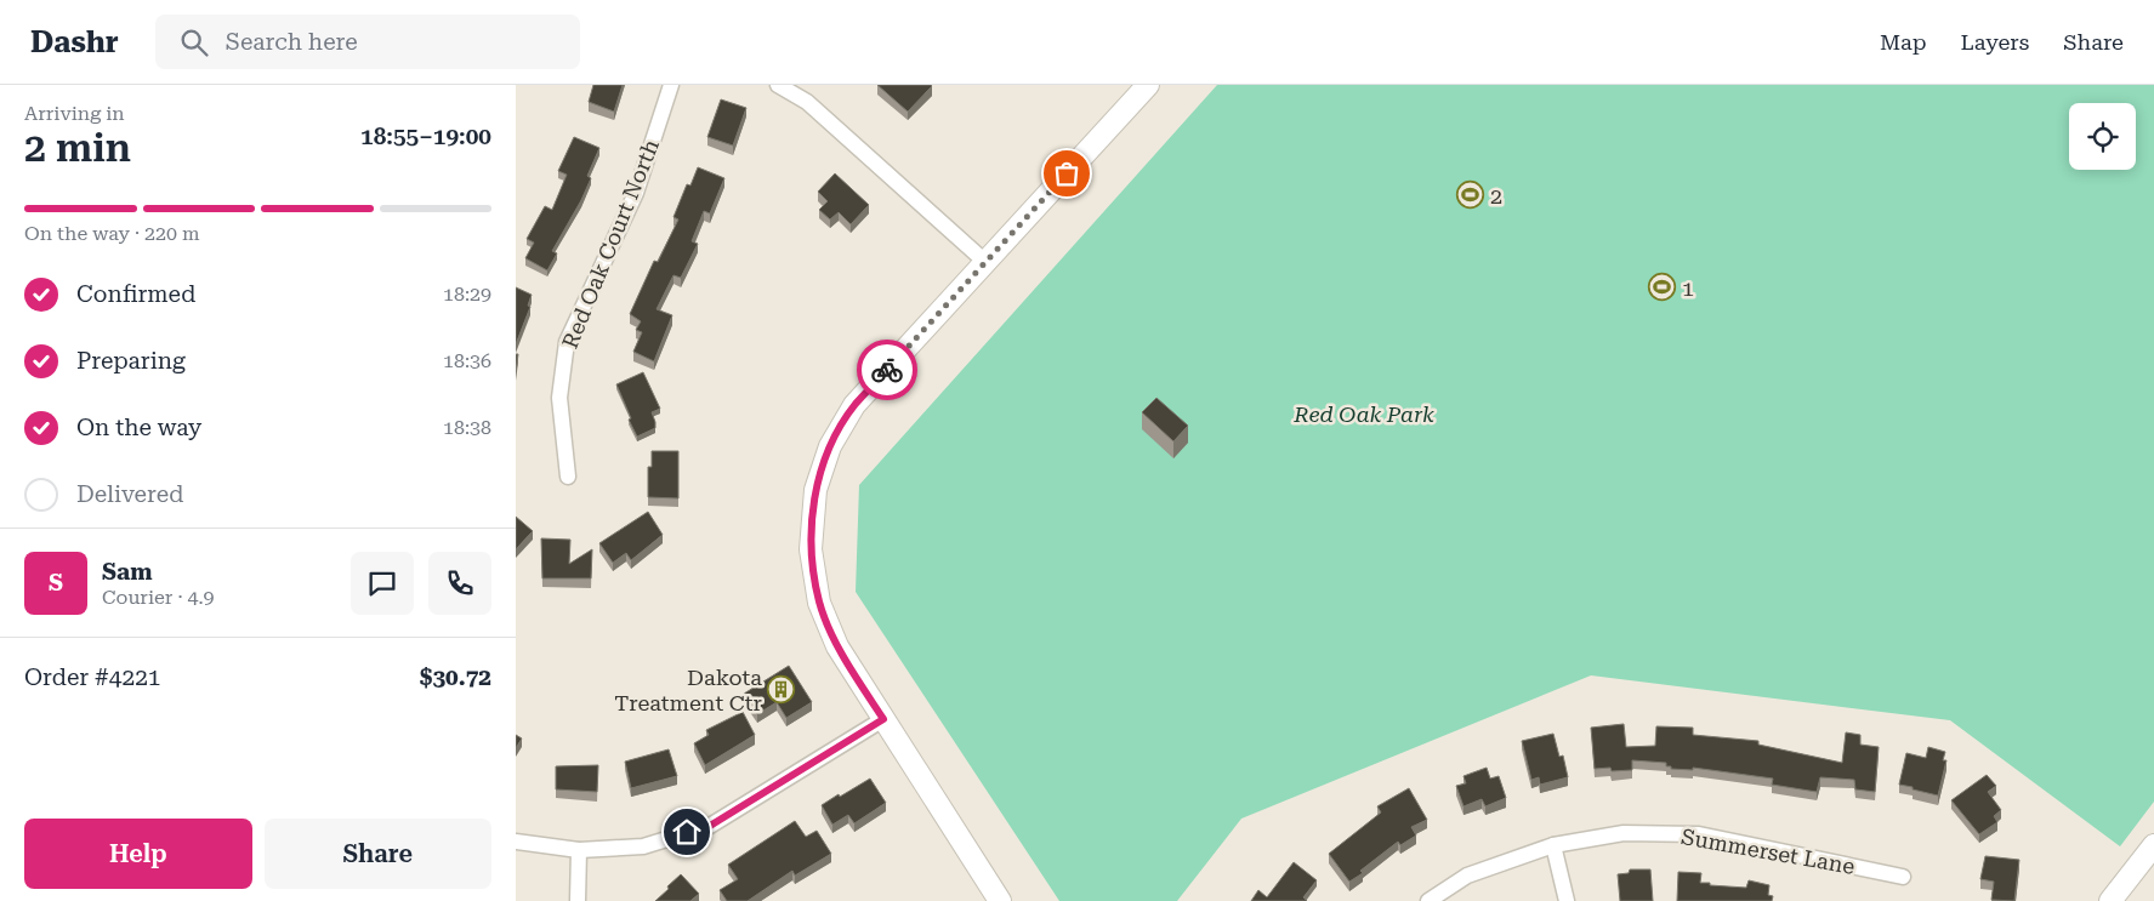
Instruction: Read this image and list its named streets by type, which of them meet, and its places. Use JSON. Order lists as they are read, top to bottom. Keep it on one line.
{"streets":{"street":["Red Oak Court North","Summerset Lane"]},"parks":["Red Oak Park"],"places":{"sports":["2","1"],"building":["Dakota Treatment Ctr"]},"page":{"header":"Dashr","search":"Search here","nav":["Map","Layers","Share"],"heading":["2 min","Arriving in","18:55–19:00"],"panel":["Sam","Courier · 4.9","Order #4221","$30.72"],"bar":"On the way · 220 m","list":[["Confirmed","18:29"],["Preparing","18:36"],["On the way","18:38"],"Delivered"],"round":"S","buttons":["Help","Share"]}}
